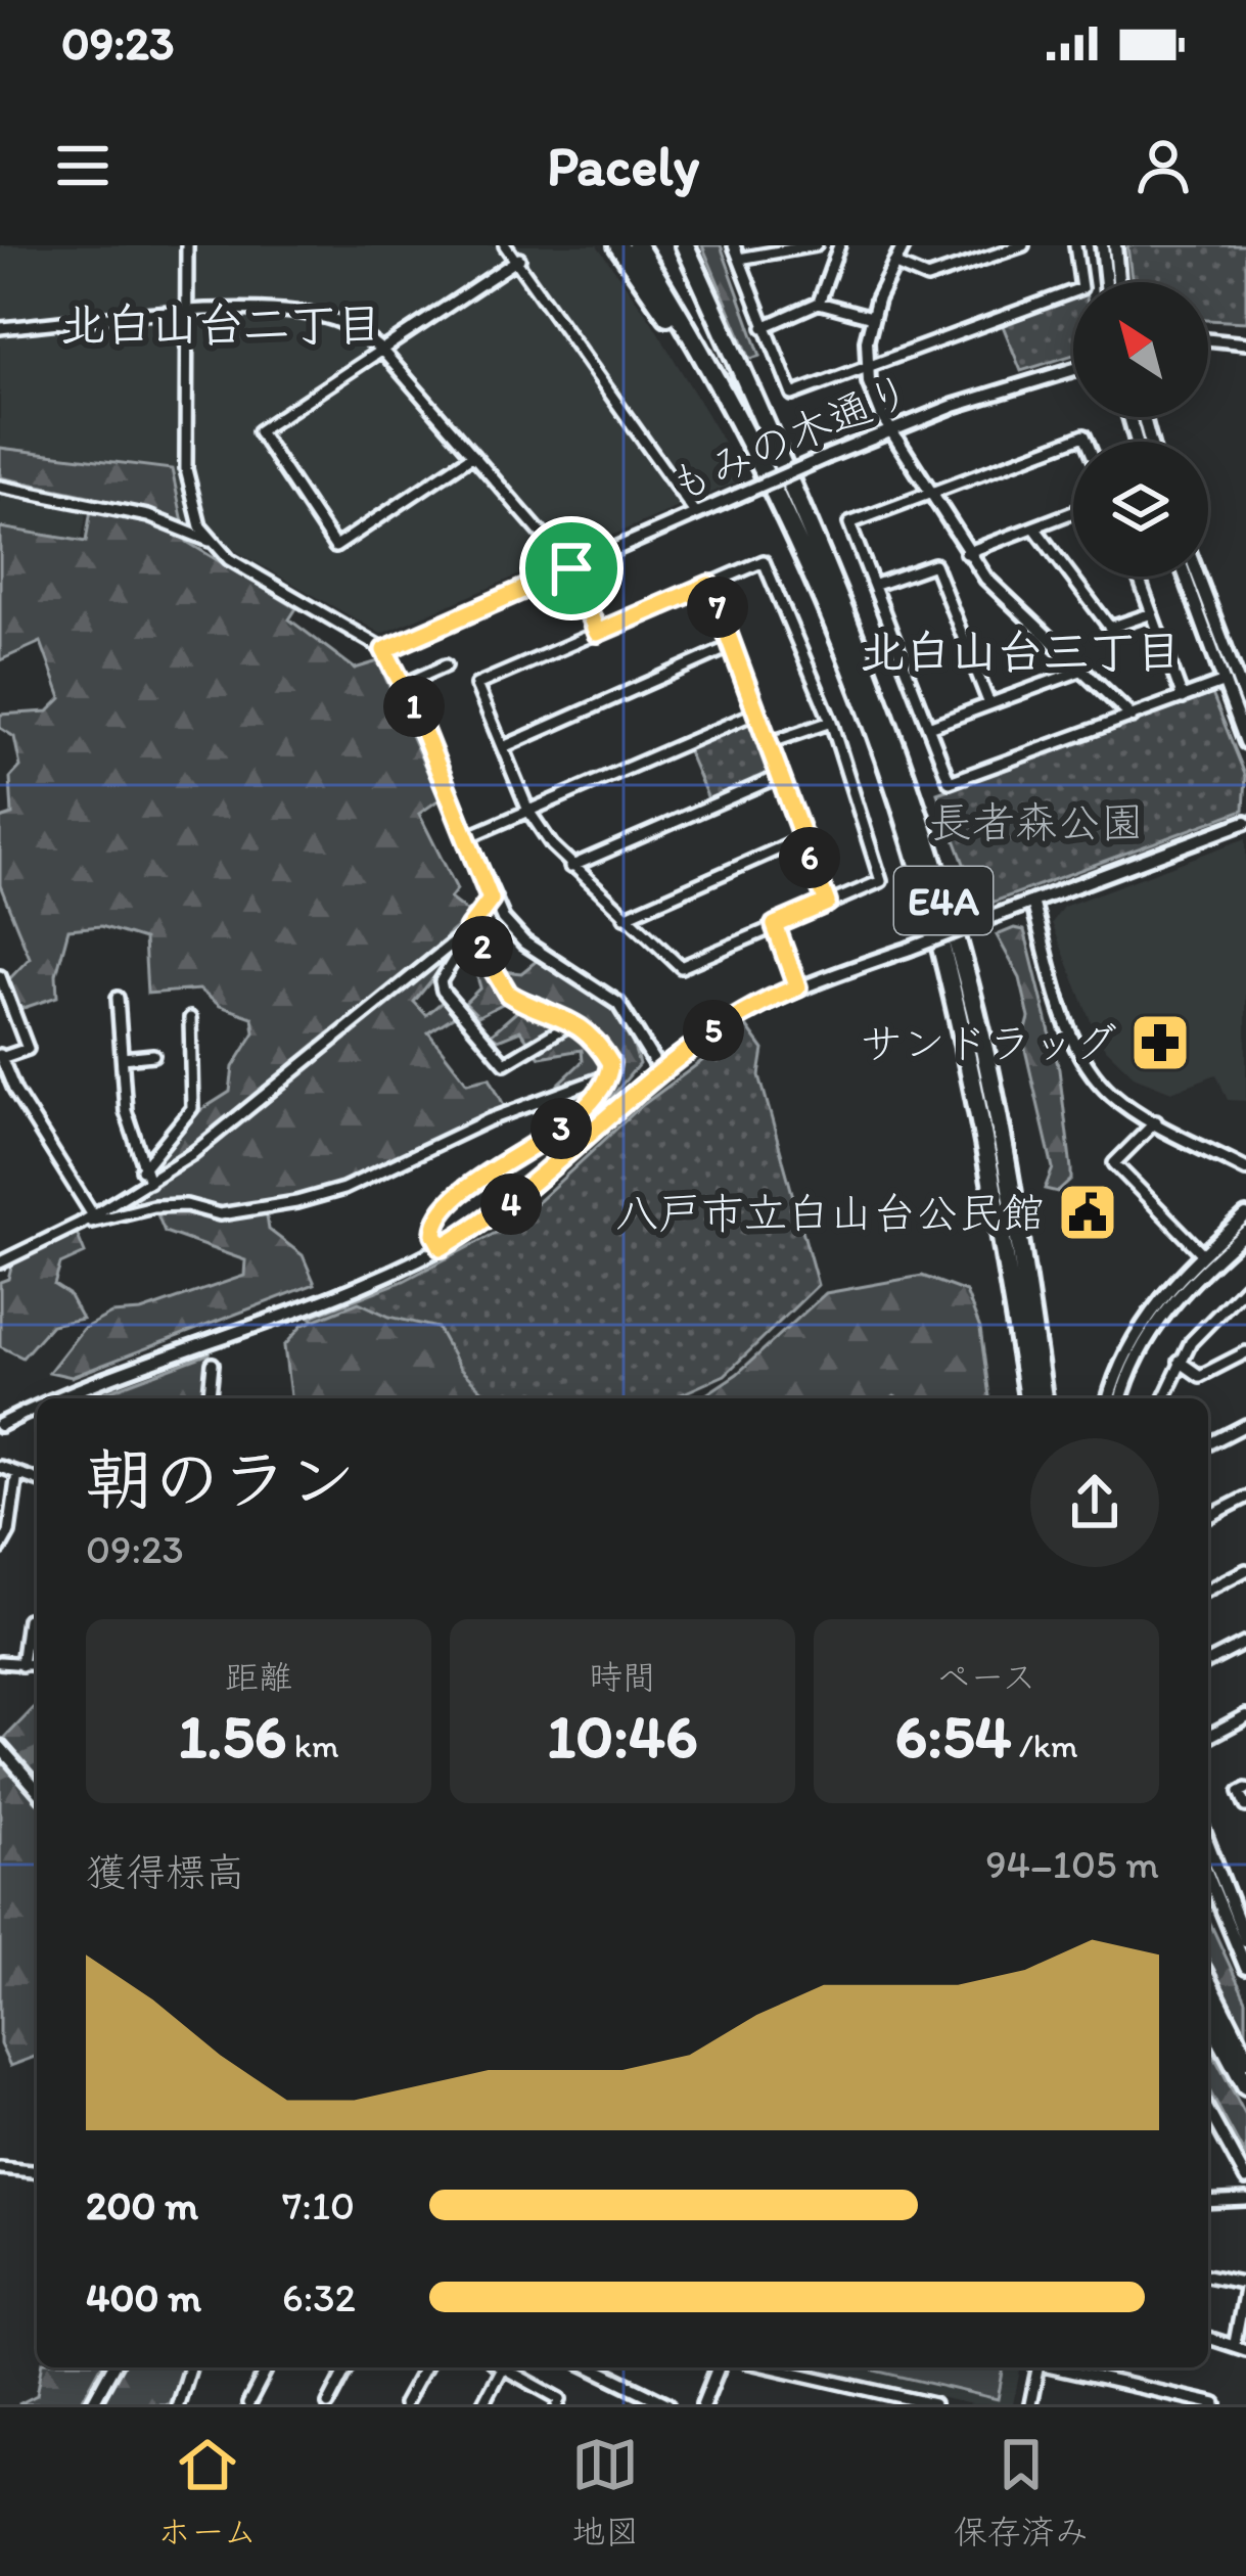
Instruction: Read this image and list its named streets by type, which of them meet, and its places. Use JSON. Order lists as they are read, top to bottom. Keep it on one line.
{"streets":{"highway":["E4A"],"street":["もみの木通り"]},"districts":["北白山台二丁目","北白山台三丁目"],"parks":["長者森公園"],"places":{"pharmacy":["サンドラッグ"],"public building":["八戸市立白山台公民館"]},"north":"top left","page":{"status":"09:23","header":"Pacely","pins":["7","1","6","2","5","3","4"],"heading":["朝のラン","09:23"],"stats":[["距離","1.56 km"],["時間","10:46"],["ペース","6:54 /km"]],"chart":["獲得標高","94–105 m"],"list":[{"name":"200 m","note":"7:10"},{"name":"400 m","note":"6:32"}],"tabs":["ホーム","地図","保存済み"]}}
